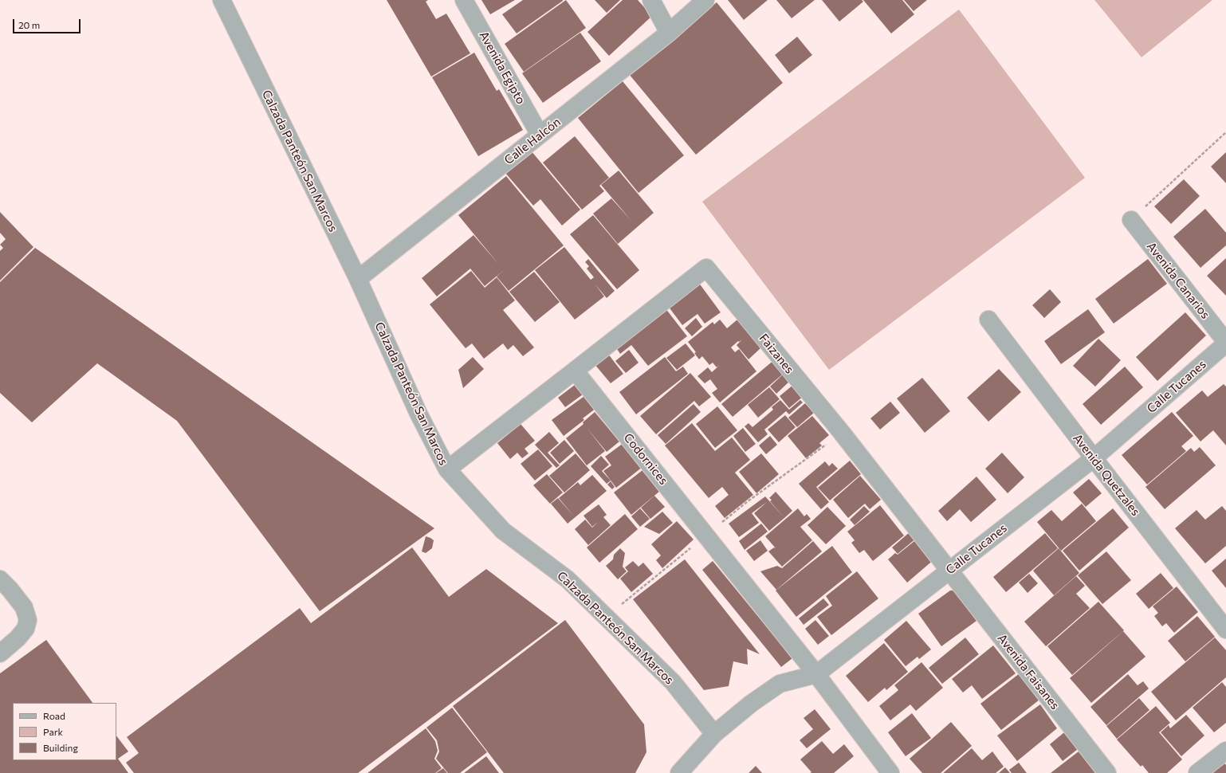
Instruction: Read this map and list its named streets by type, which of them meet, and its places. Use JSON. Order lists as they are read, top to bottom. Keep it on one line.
{"streets":{"street":["Avenida Egipto","Calle Halcón","Calzada Panteón San Marcos","Avenida Canarios","Faizanes","Calle Tucanes","Codornices","Avenida Quetzales","Avenida Faisanes"]},"crossings":[["Avenida Egipto","Calle Halcón"],["Calle Halcón","Calzada Panteón San Marcos"],["Calzada Panteón San Marcos","Calle Tucanes"],["Avenida Canarios","Calle Tucanes"],["Faizanes","Calle Tucanes"],["Faizanes","Codornices"],["Faizanes","Avenida Faisanes"],["Calle Tucanes","Codornices"],["Calle Tucanes","Avenida Quetzales"],["Calle Tucanes","Avenida Faisanes"]],"legend":["Road","Park","Building"],"scale_bar":"20 m"}
